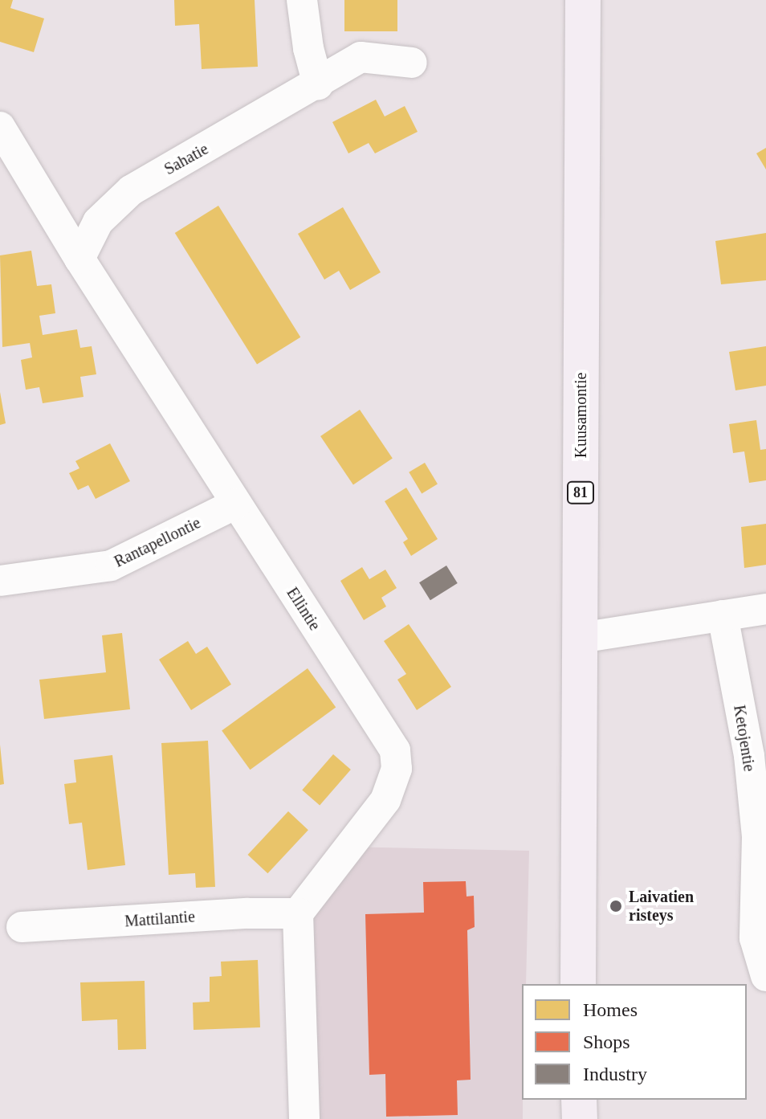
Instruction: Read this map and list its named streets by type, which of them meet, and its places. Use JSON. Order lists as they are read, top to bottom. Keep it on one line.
{"streets":{"main road":["Kuusamontie","81"],"street":["Sahatie","Rantapellontie","Ellintie","Ketojentie","Mattilantie"]},"crossings":[["Sahatie","Ellintie"],["Rantapellontie","Ellintie"],["Ellintie","Mattilantie"]],"places":["Laivatien risteys"],"legend":["Homes","Shops","Industry"]}
